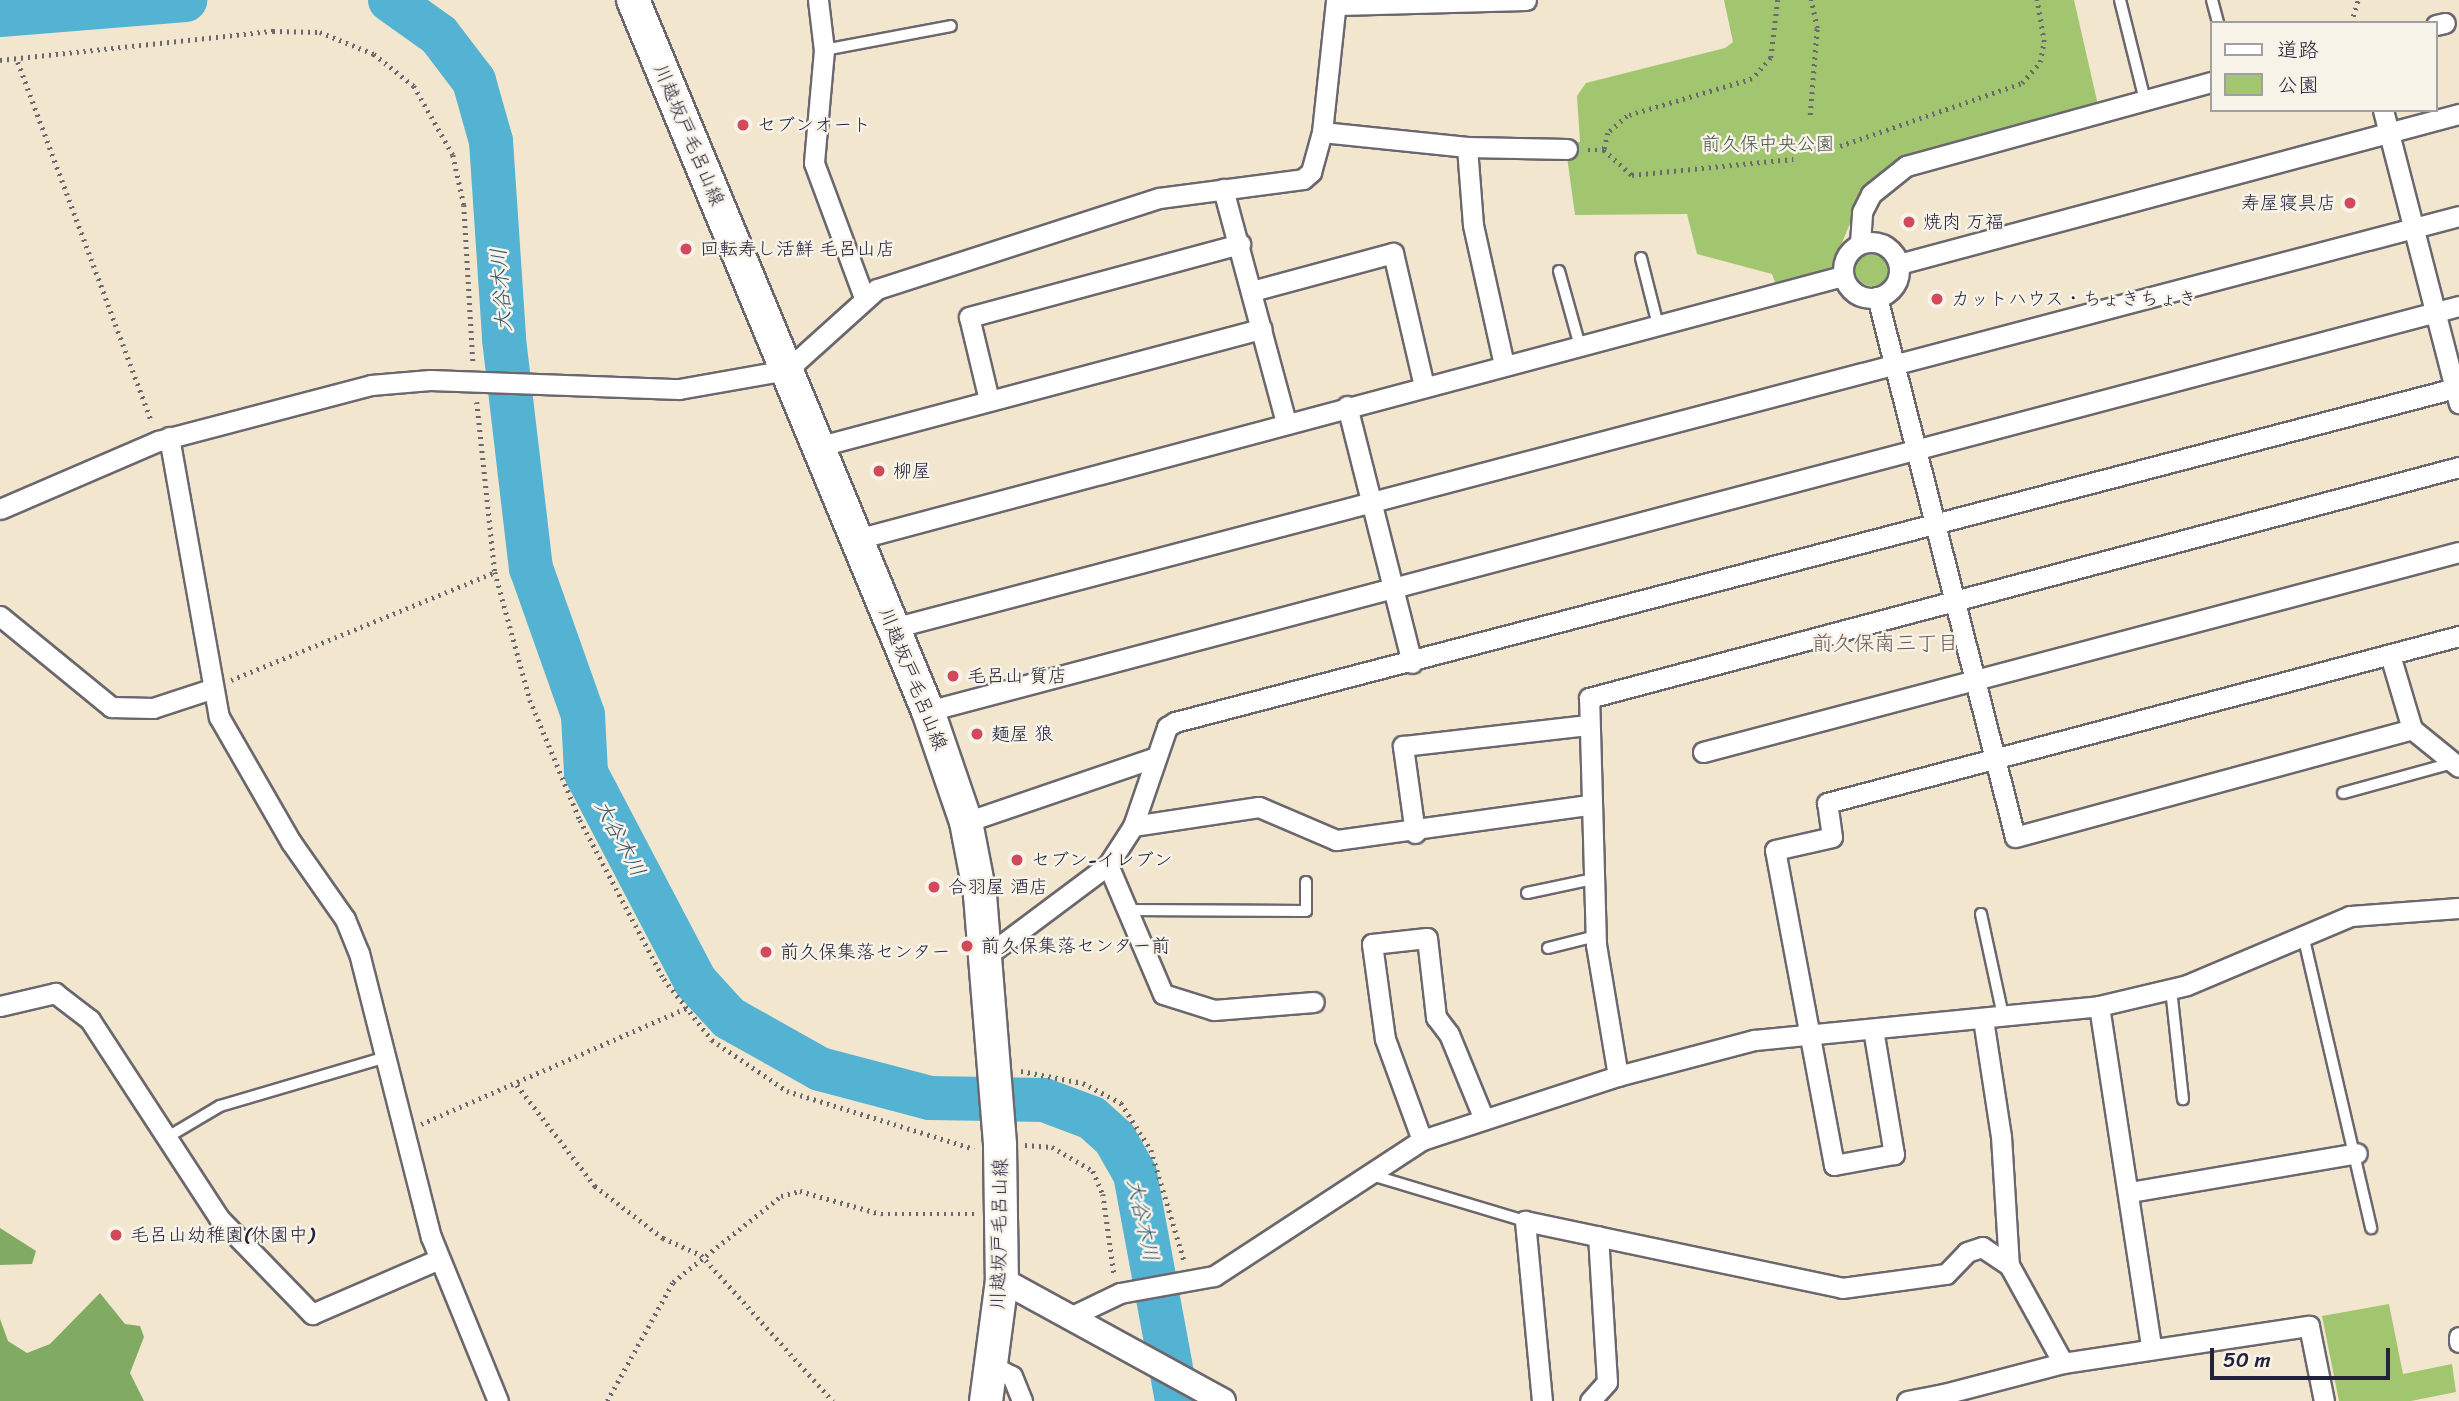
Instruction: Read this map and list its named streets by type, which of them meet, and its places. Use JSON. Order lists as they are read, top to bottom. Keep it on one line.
{"streets":{"main road":["川越坂戸毛呂山線"]},"districts":["前久保南三丁目"],"water":["大谷木川"],"parks":["前久保中央公園"],"places":["セブンオート","寿屋寝具店","焼肉 万福","回転寿し活鮮 毛呂山店","カットハウス・ちょきちょき","柳屋","毛呂山 質店","麺屋 狼","セブン-イレブン","合羽屋 酒店","前久保集落センター前","前久保集落センター","毛呂山幼稚園(休園中)"],"legend":["道路","公園"],"scale_bar":"50 m"}
